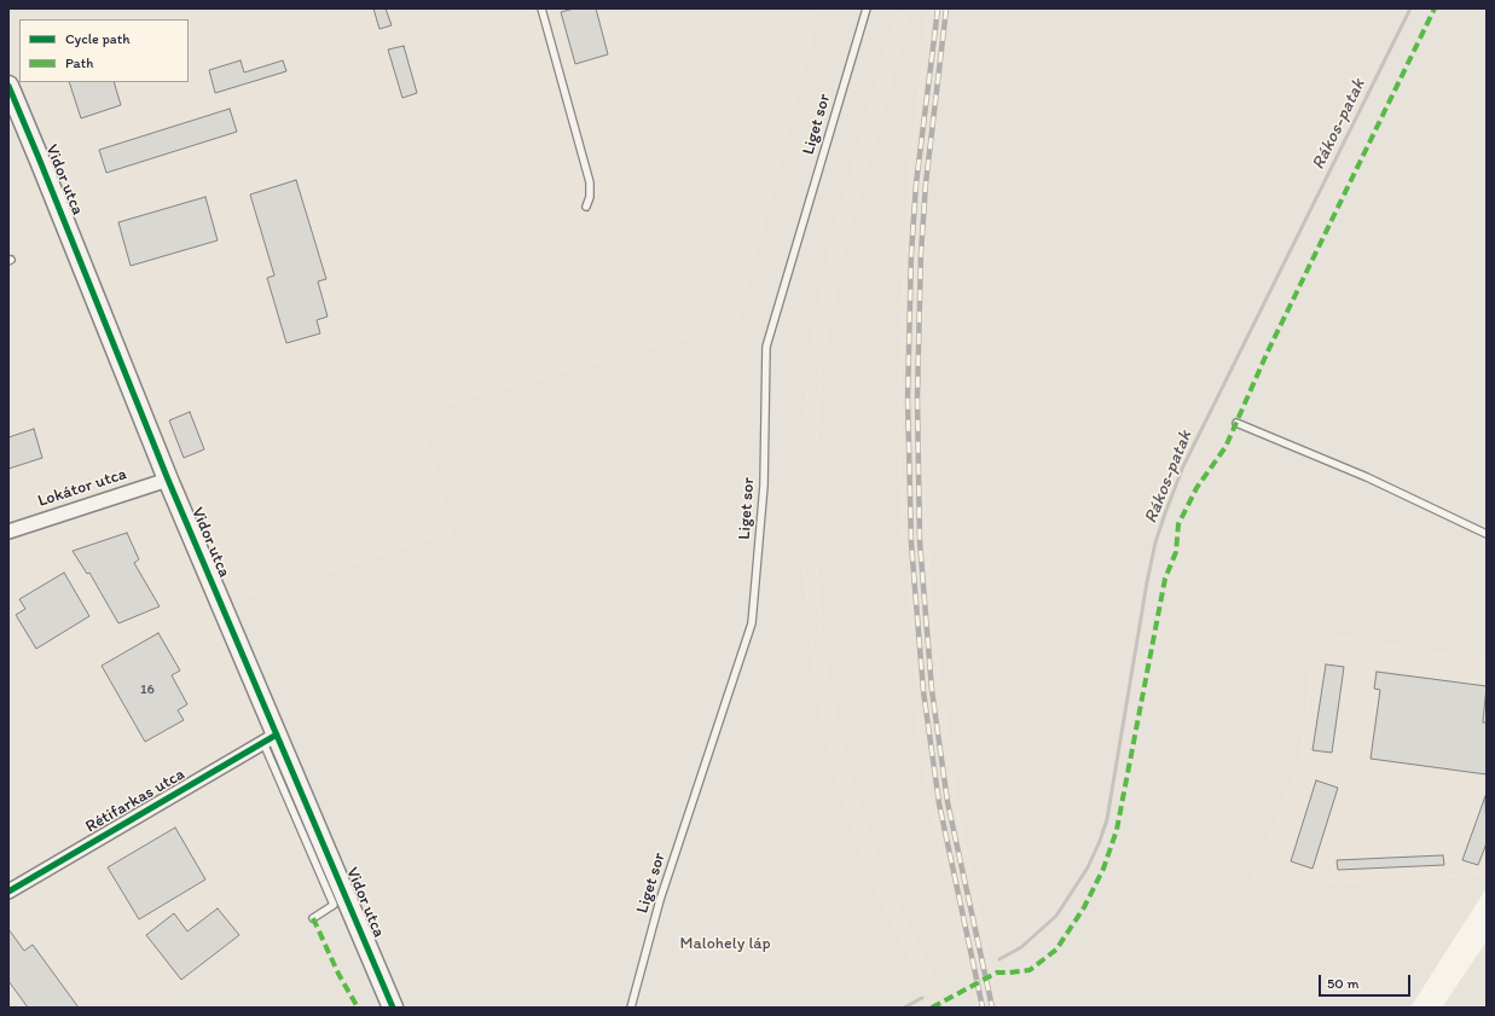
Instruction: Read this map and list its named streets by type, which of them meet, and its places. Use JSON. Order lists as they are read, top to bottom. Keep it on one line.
{"streets":{"street":["Vidor utca","Lokátor utca","Rétifarkas utca"],"lane":["Liget sor"]},"crossings":[["Vidor utca","Lokátor utca"],["Vidor utca","Rétifarkas utca"]],"water":["Rákos-patak"],"parks":["Malohely láp"],"house_numbers":["16"],"legend":["Cycle path","Path"],"scale_bar":"50 m"}
